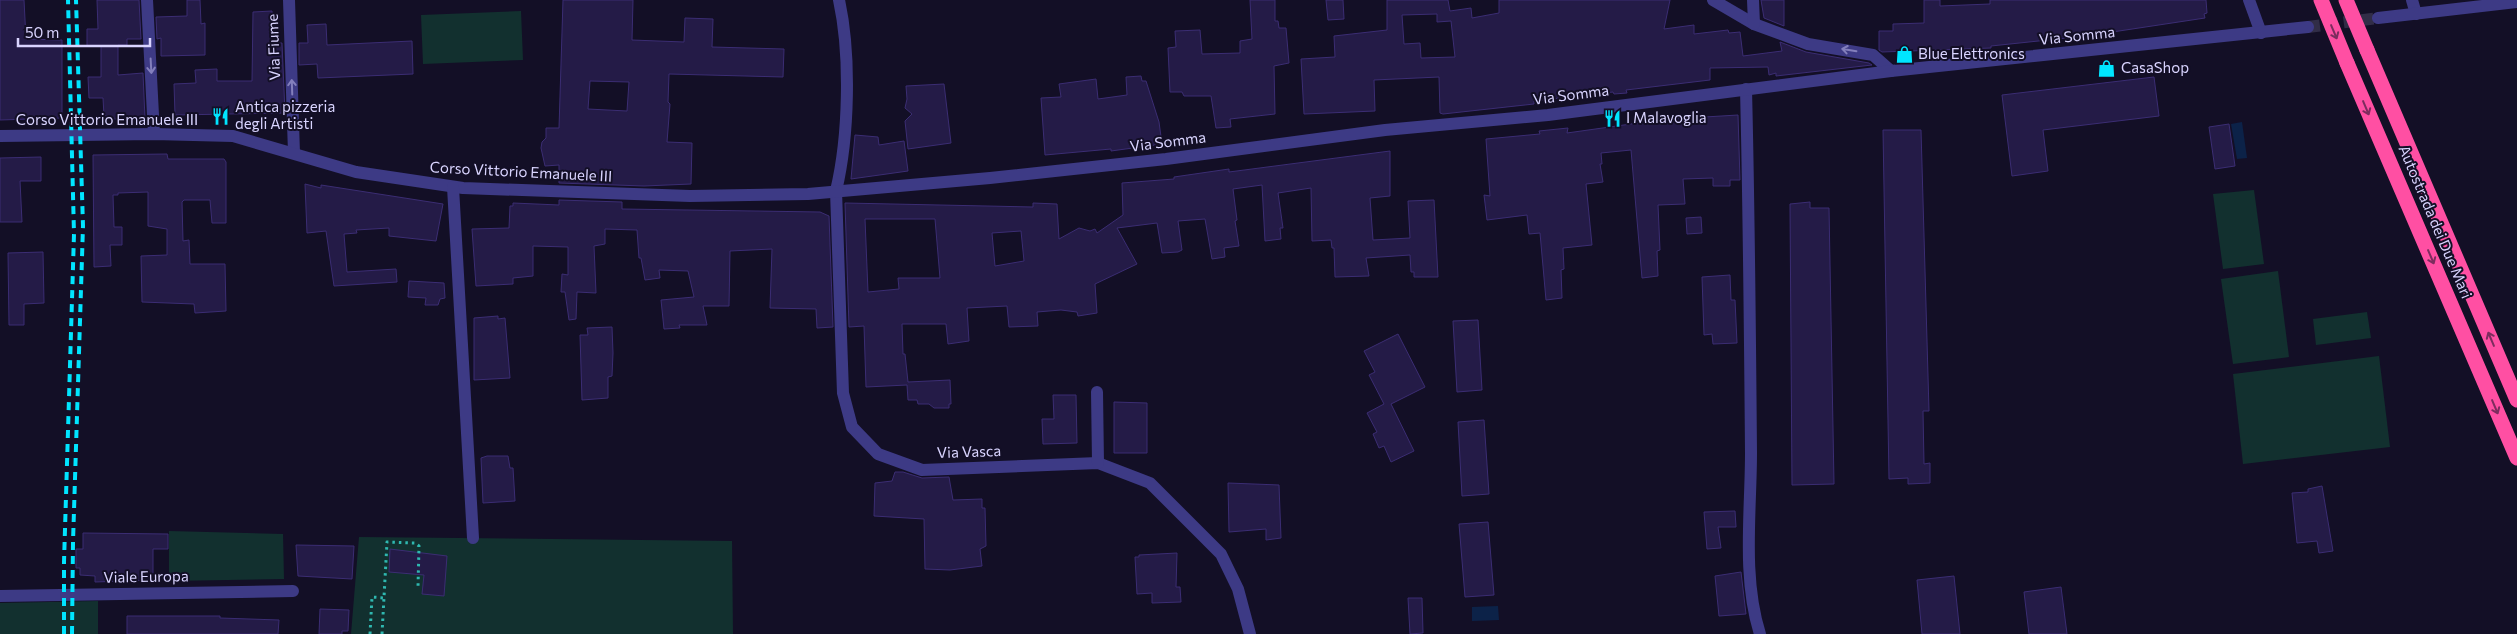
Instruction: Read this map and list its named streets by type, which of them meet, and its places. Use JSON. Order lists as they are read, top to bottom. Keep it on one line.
{"streets":{"highway":["Autostrada dei Due Mari"],"street":["Via Somma","Via Fiume","Corso Vittorio Emanuele III","Via Vasca","Viale Europa"]},"crossings":[["Via Somma","Corso Vittorio Emanuele III"],["Via Somma","Via Vasca"],["Via Fiume","Corso Vittorio Emanuele III"],["Corso Vittorio Emanuele III","Via Vasca"]],"one_way":["Via Fiume"],"places":{"shop":["Blue Elettronics","CasaShop"],"restaurant":["Antica pizzeria degli Artisti","I Malavoglia"]},"scale_bar":"50 m"}
